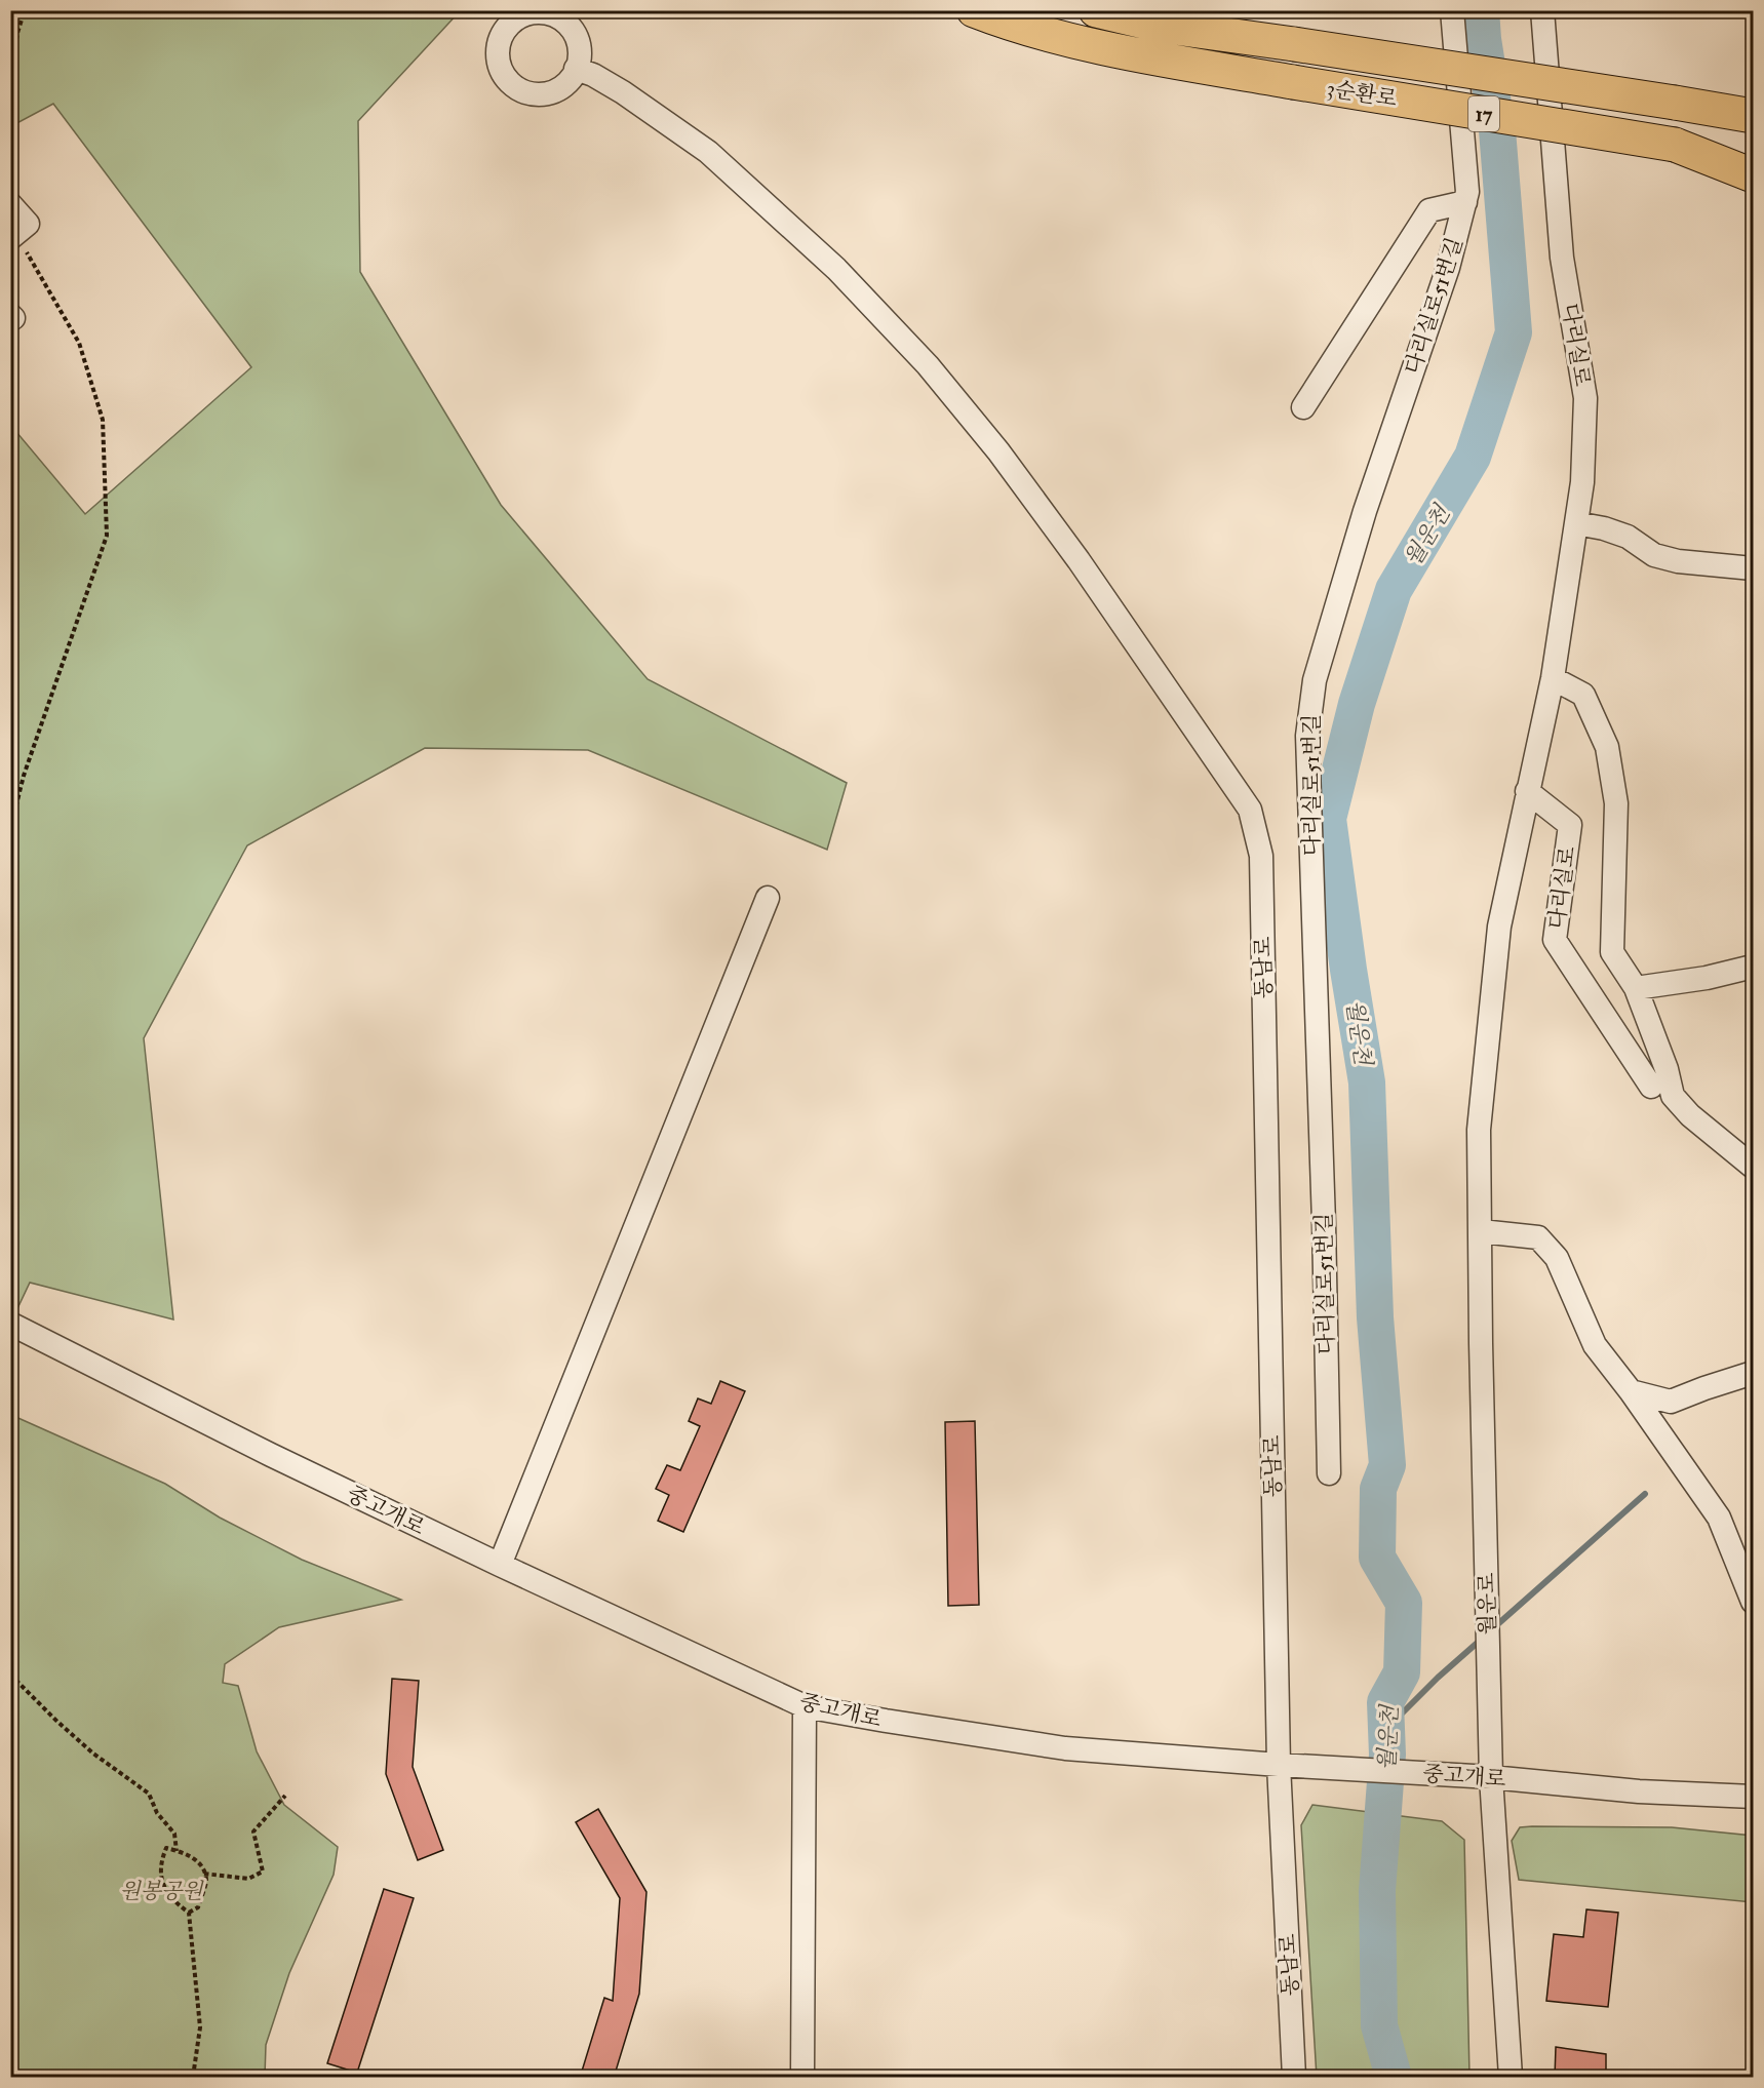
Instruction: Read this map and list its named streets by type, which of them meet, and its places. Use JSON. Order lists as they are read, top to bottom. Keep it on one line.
{"streets":{"highway":["3순환로","17"],"street":["다리실로51번길","다리실로","동남로","중고개로","월운로"]},"crossings":[["다리실로","월운로"],["동남로","중고개로"],["중고개로","월운로"]],"water":["월운천"],"parks":["원봉공원"]}
